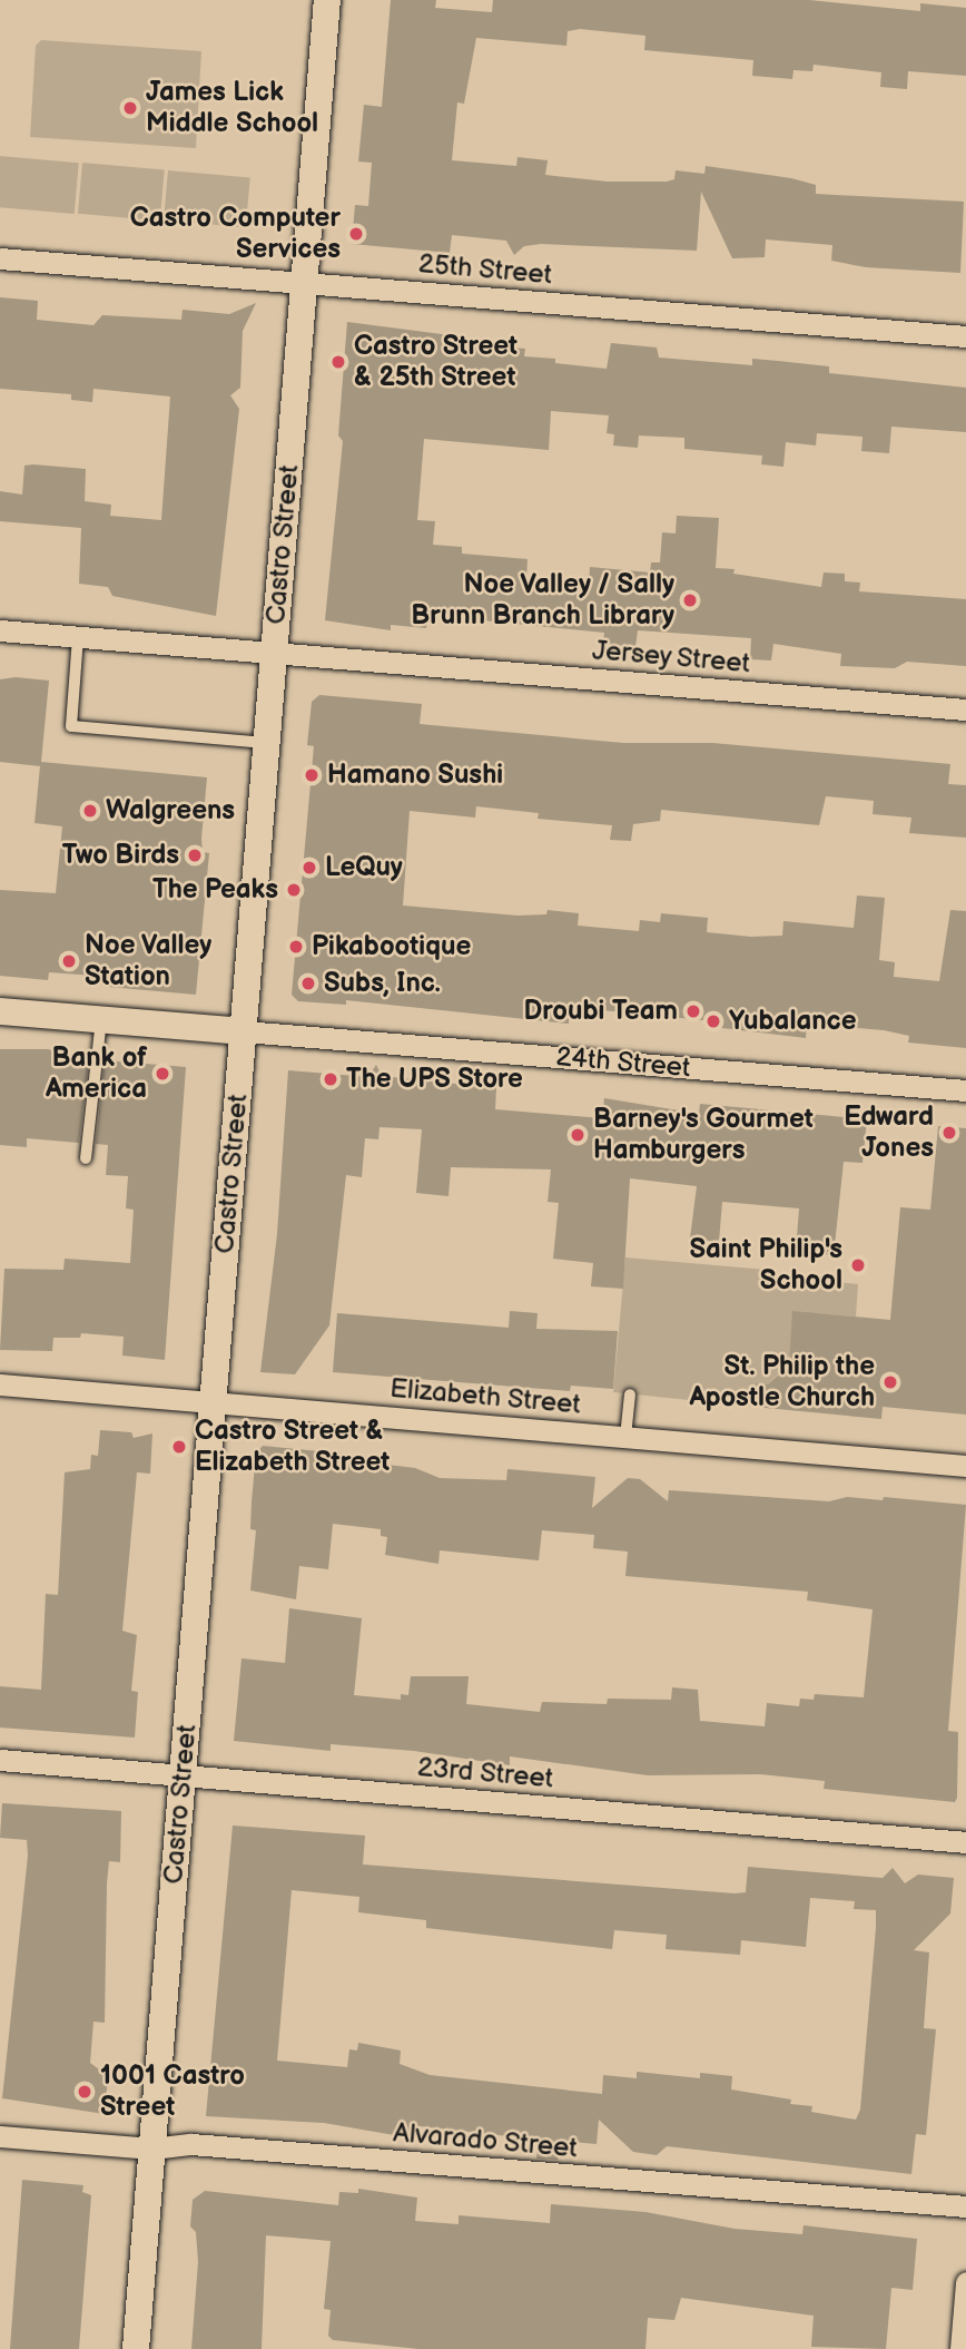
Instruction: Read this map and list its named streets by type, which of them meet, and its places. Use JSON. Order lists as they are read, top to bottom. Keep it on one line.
{"streets":{"street":["25th Street","Castro Street","Jersey Street","24th Street","Elizabeth Street","23rd Street","Alvarado Street"]},"crossings":[["25th Street","Castro Street"],["Castro Street","Jersey Street"],["Castro Street","24th Street"],["Castro Street","Elizabeth Street"],["Castro Street","23rd Street"],["Castro Street","Alvarado Street"]],"places":["James Lick Middle School","Castro Computer Services","Castro Street & 25th Street","Noe Valley / Sally Brunn Branch Library","Hamano Sushi","Walgreens","Two Birds","LeQuy","The Peaks","Pikabootique","Noe Valley Station","Subs, Inc.","Droubi Team","Yubalance","Bank of America","The UPS Store","Edward Jones","Barney's Gourmet Hamburgers","Saint Philip's School","St. Philip the Apostle Church","Castro Street & Elizabeth Street","1001 Castro Street"]}
